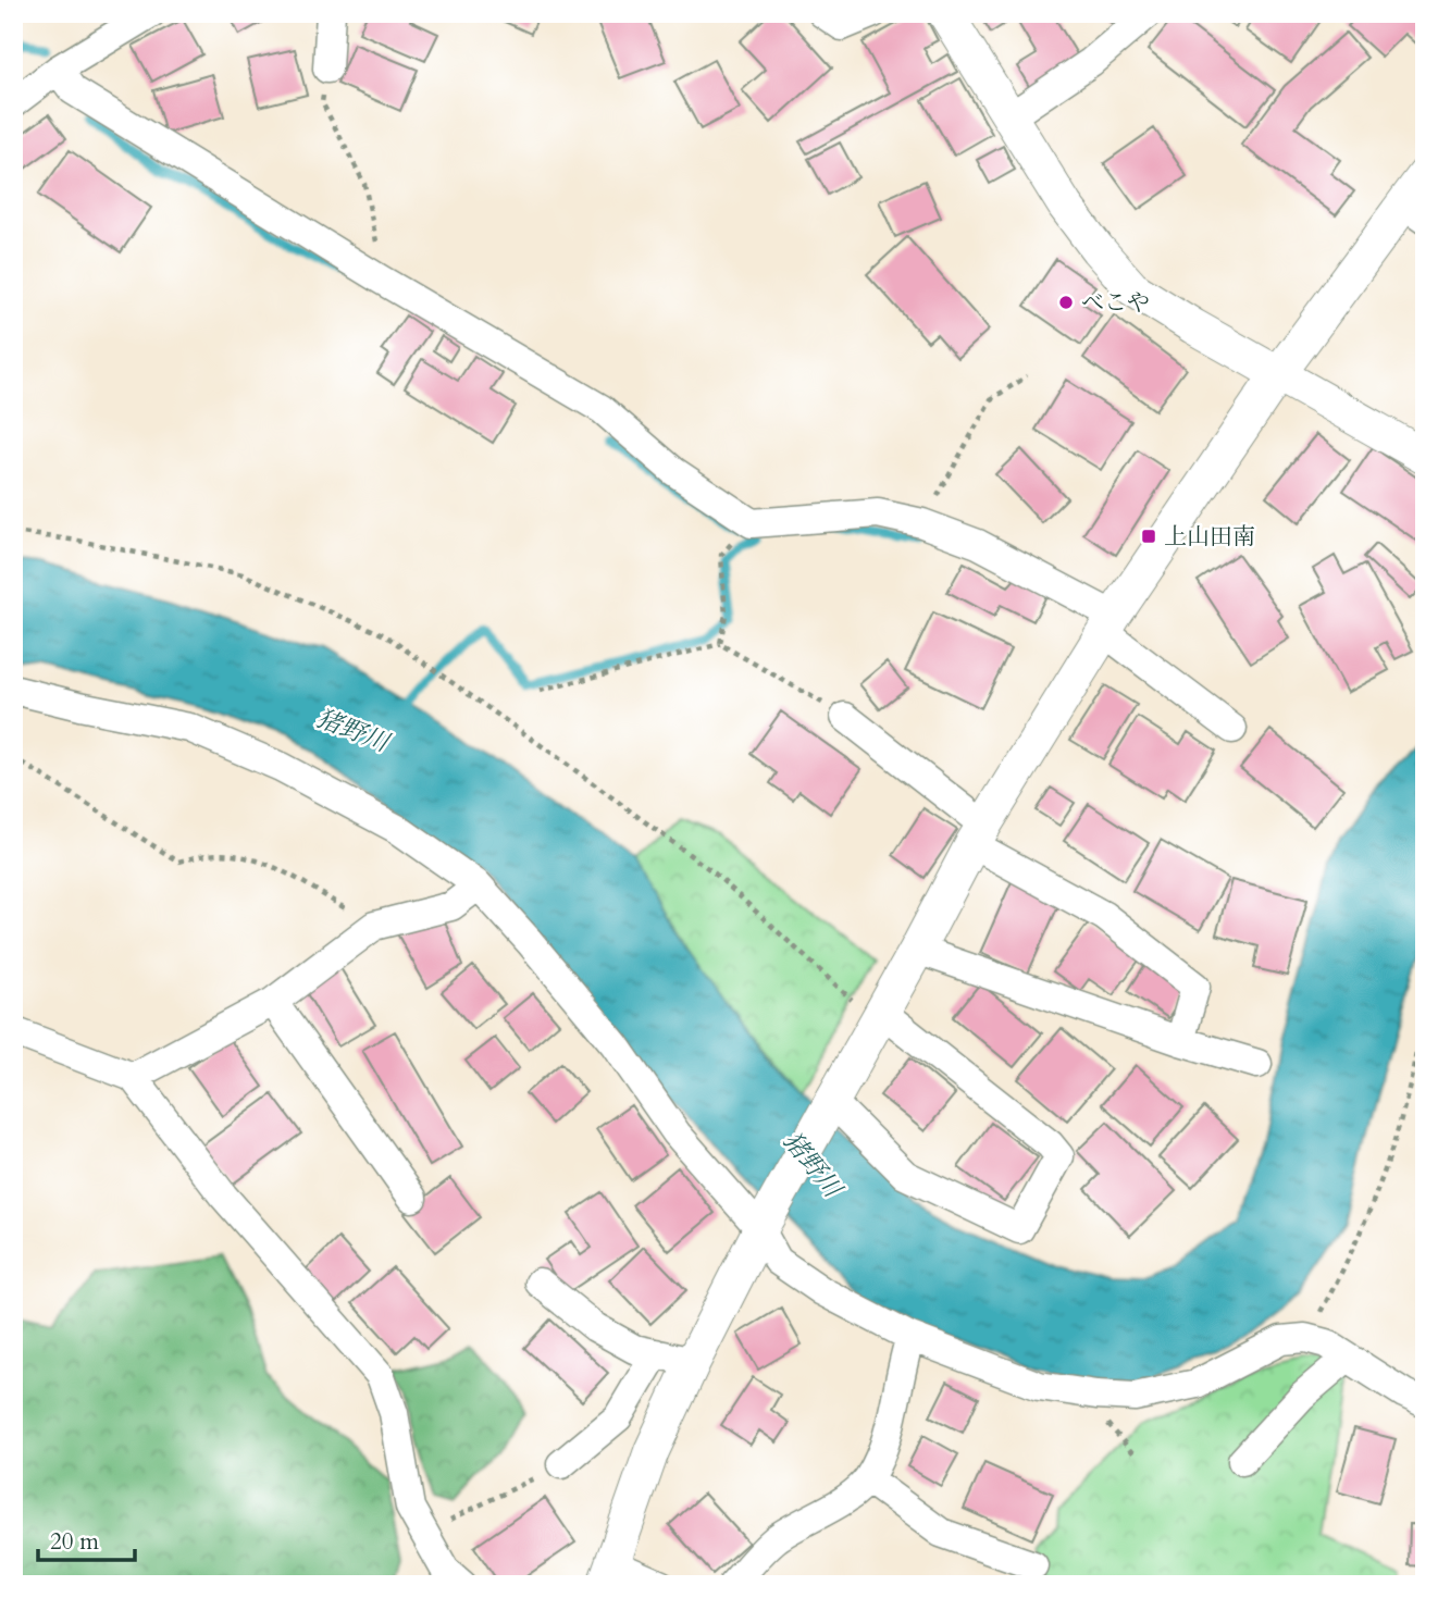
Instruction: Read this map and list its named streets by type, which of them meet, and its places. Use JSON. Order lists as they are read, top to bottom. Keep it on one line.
{"water":["猪野川"],"places":{"other":["べこや"],"transit":["上山田南"]},"scale_bar":"20 m"}
